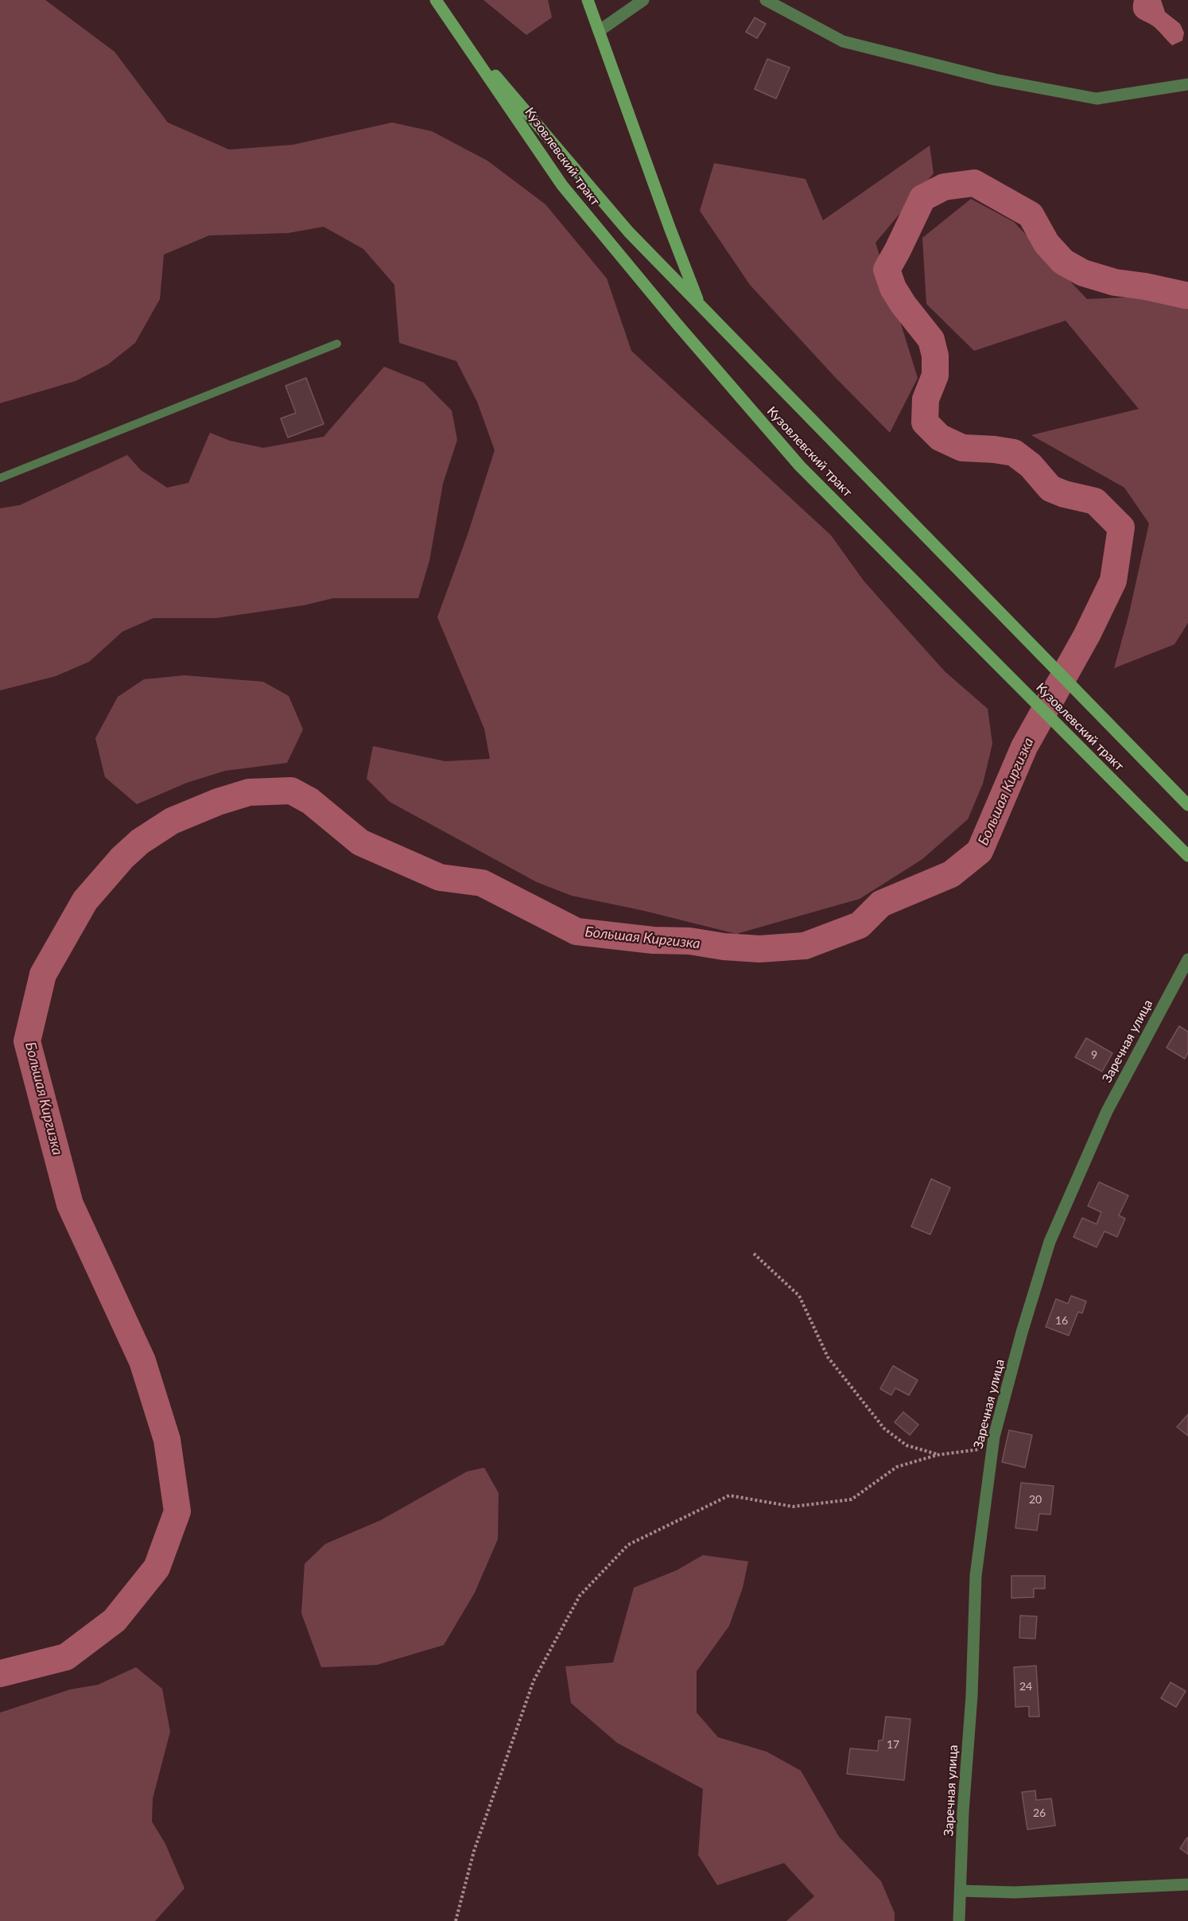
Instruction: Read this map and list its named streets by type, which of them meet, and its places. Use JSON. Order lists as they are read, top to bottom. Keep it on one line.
{"streets":{"main road":["Кузовлевский тракт"],"street":["Заречная улица"]},"water":["Большая Киргизка"],"house_numbers":["9","16","20","24","17","26"]}
